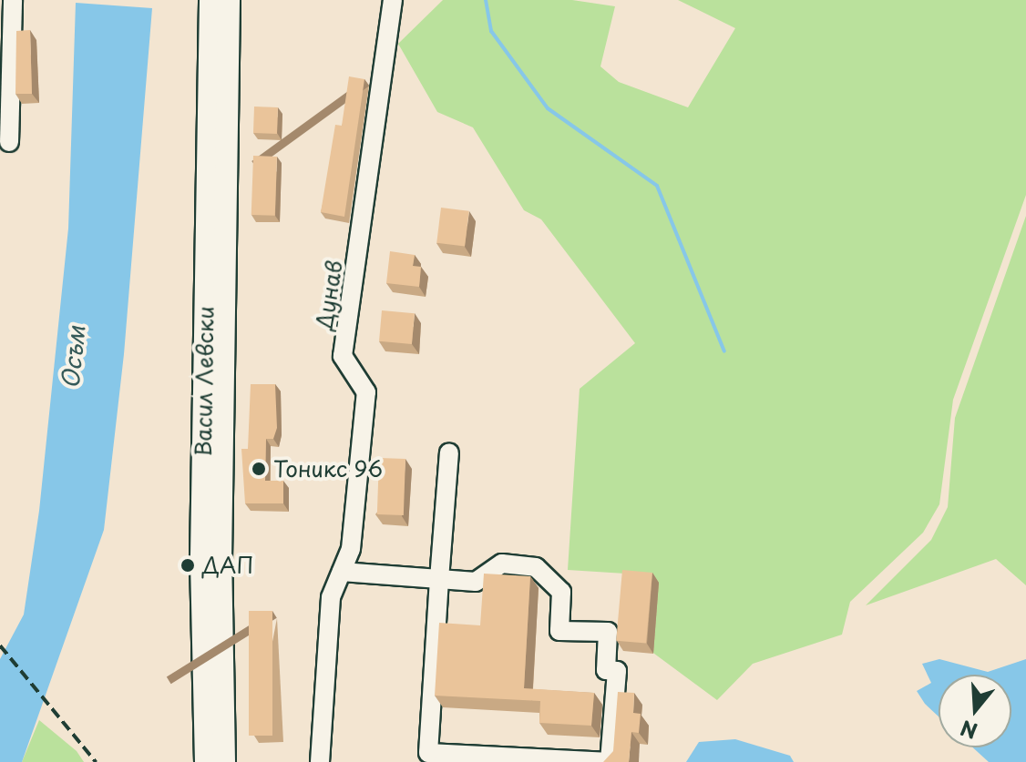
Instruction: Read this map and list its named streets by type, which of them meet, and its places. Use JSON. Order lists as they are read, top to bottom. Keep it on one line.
{"streets":{"main road":["Васил Левски"],"street":["Дунав"]},"water":["Осъм"],"places":["Тоникс 96","ДАП"],"north":"bottom"}
